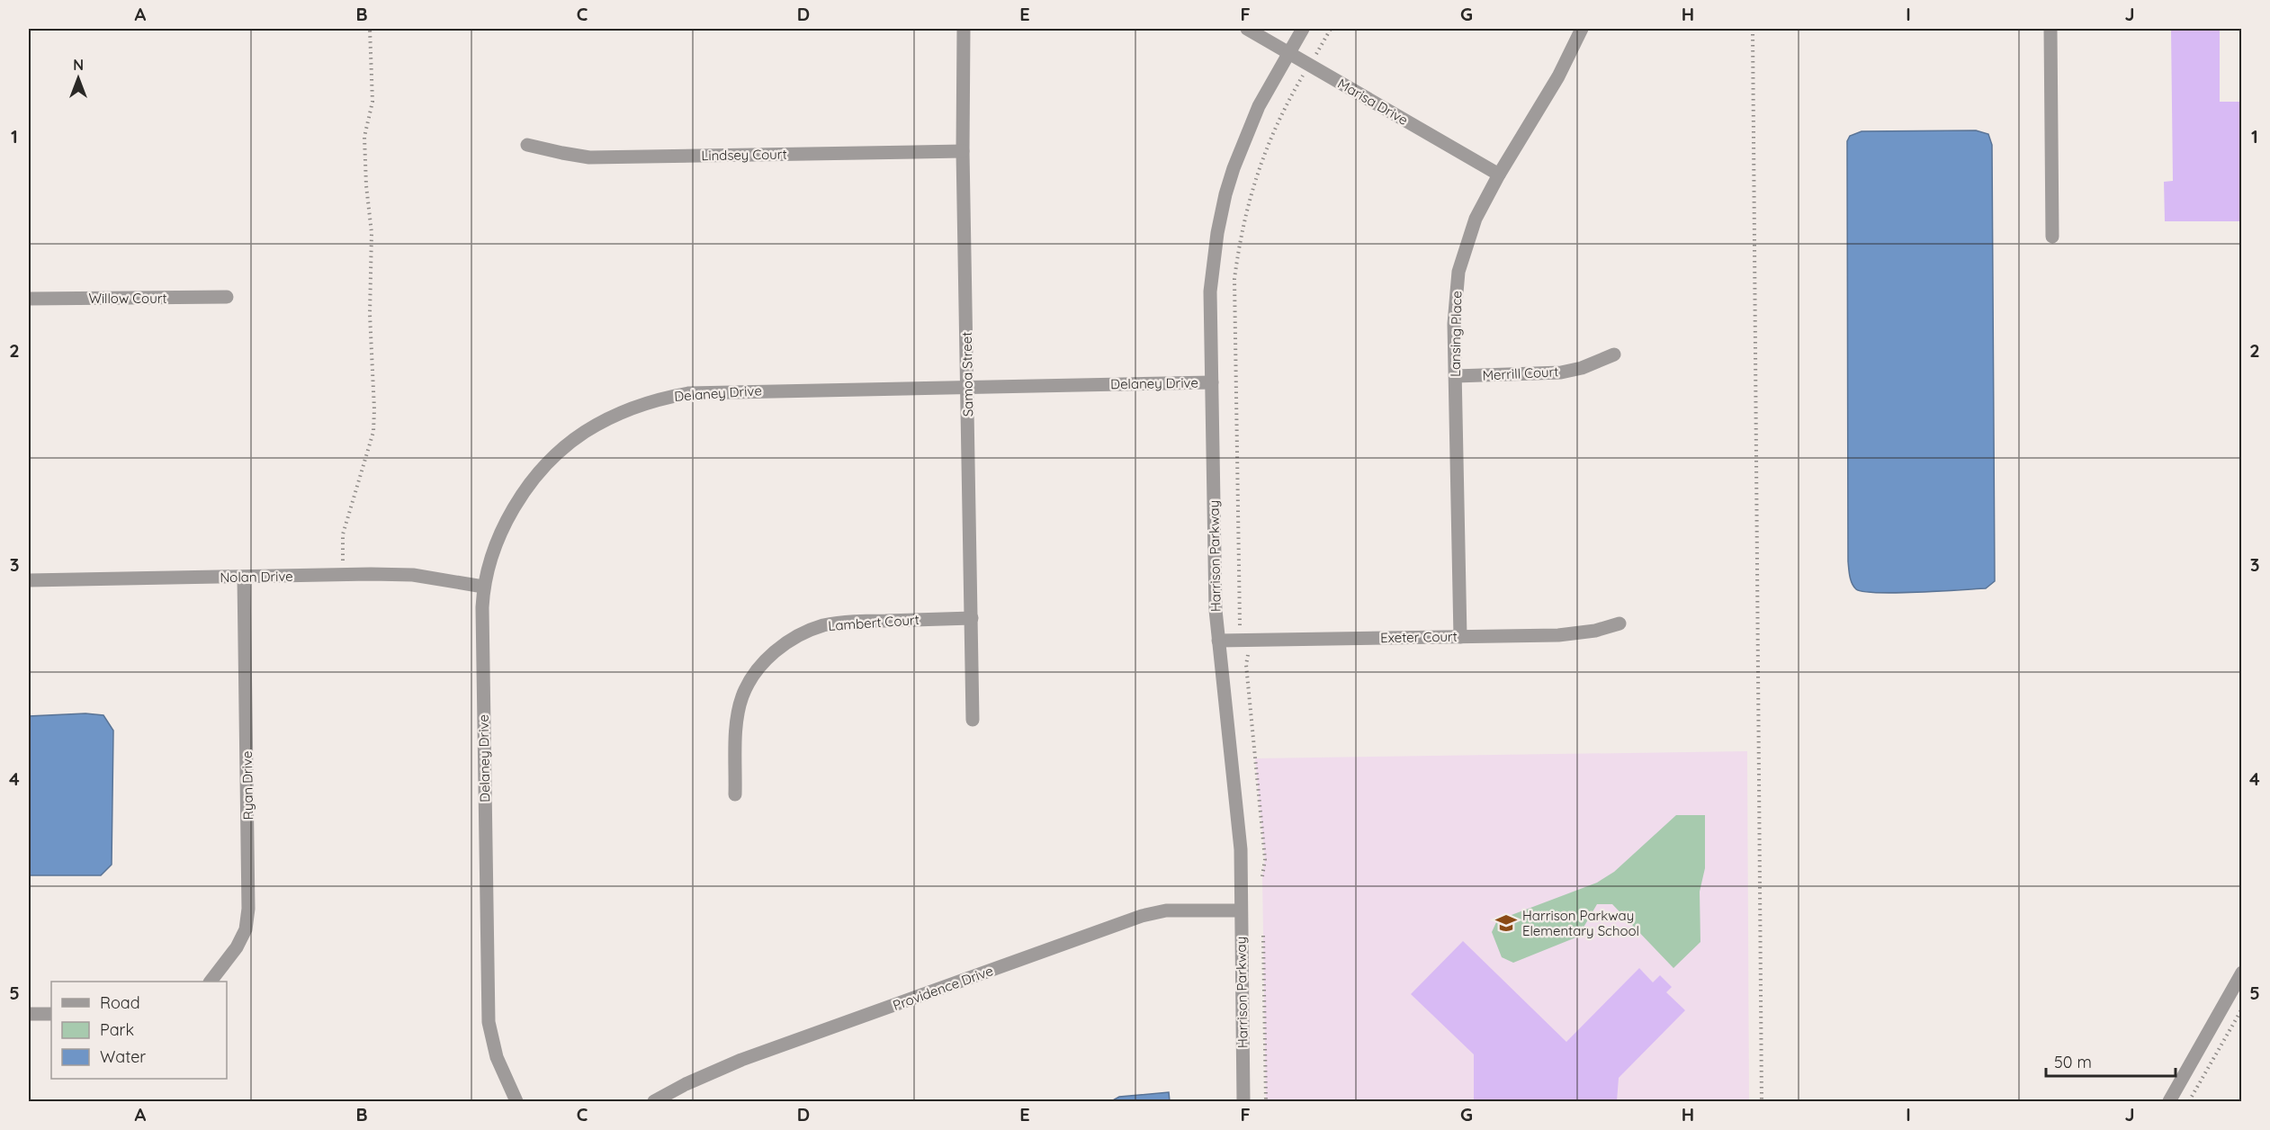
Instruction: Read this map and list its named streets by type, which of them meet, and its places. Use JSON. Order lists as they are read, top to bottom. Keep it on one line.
{"streets":{"street":["Marisa Drive","Lindsey Court","Willow Court","Lansing Place","Merrill Court","Samoa Street","Delaney Drive","Harrison Parkway","Nolan Drive","Lambert Court","Exeter Court","Ryan Drive","Providence Drive"]},"crossings":[["Marisa Drive","Lansing Place"],["Marisa Drive","Harrison Parkway"],["Lindsey Court","Samoa Street"],["Lansing Place","Merrill Court"],["Lansing Place","Exeter Court"],["Samoa Street","Delaney Drive"],["Samoa Street","Lambert Court"],["Delaney Drive","Harrison Parkway"],["Delaney Drive","Nolan Drive"],["Harrison Parkway","Exeter Court"],["Harrison Parkway","Providence Drive"],["Nolan Drive","Ryan Drive"]],"places":{"school or university":["Harrison Parkway Elementary School"]},"legend":["Road","Park","Water"],"scale_bar":"50 m","north":"top","grid":{"columns":["A","B","C","D","E","F","G","H","I","J"],"rows":["1","2","3","4","5"]}}
